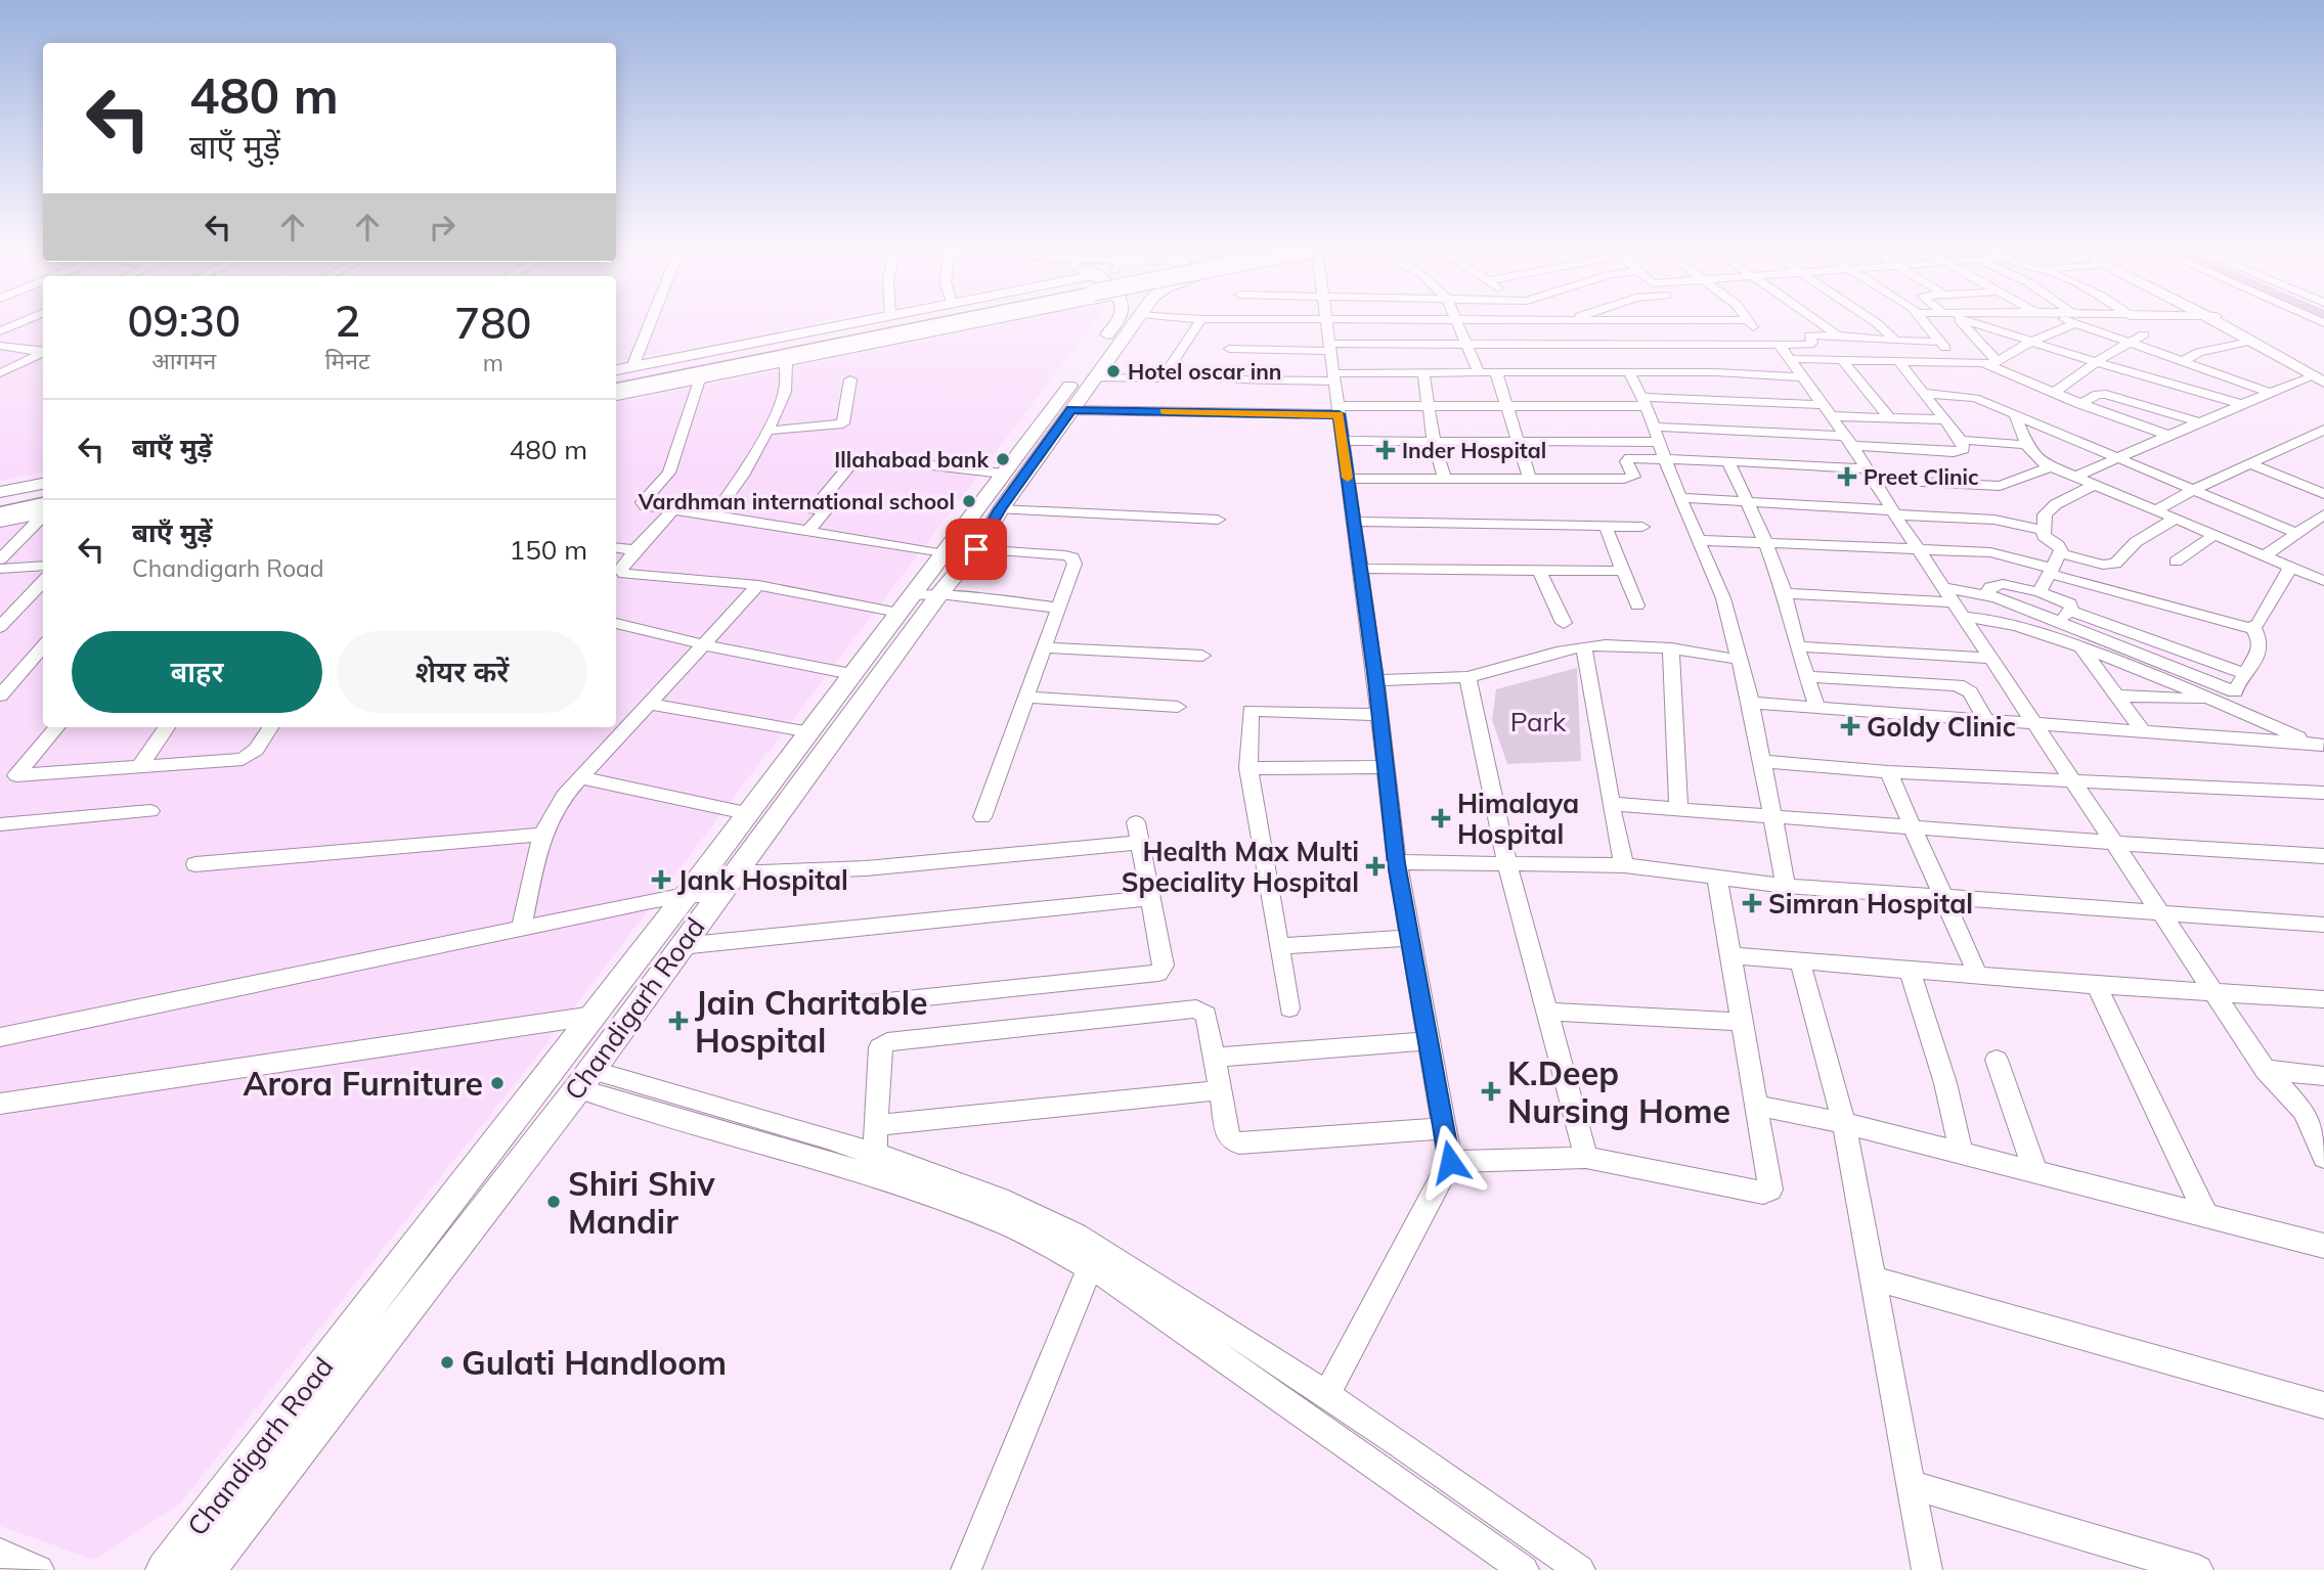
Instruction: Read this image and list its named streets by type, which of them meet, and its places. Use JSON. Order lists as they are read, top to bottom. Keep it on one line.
{"streets":{"main road":["Chandigarh Road"]},"parks":["Park"],"places":{"other":["Hotel oscar inn","Illahabad bank","Vardhman international school","Arora Furniture","Shiri Shiv Mandir","Gulati Handloom"],"health":["Inder Hospital","Preet Clinic","Goldy Clinic","Himalaya Hospital","Health Max Multi Speciality Hospital","Jank Hospital","Simran Hospital","Jain Charitable Hospital","K.Deep Nursing Home"]},"page":{"turn":["480 m","बाएँ मुड़ें"],"eta":["09:30","आगमन","2","मिनट","780","m"],"list":[{"name":"बाएँ मुड़ें","value":"480 m"},{"name":"बाएँ मुड़ें","note":"Chandigarh Road","value":"150 m"}],"buttons":["बाहर","शेयर करें"]}}
